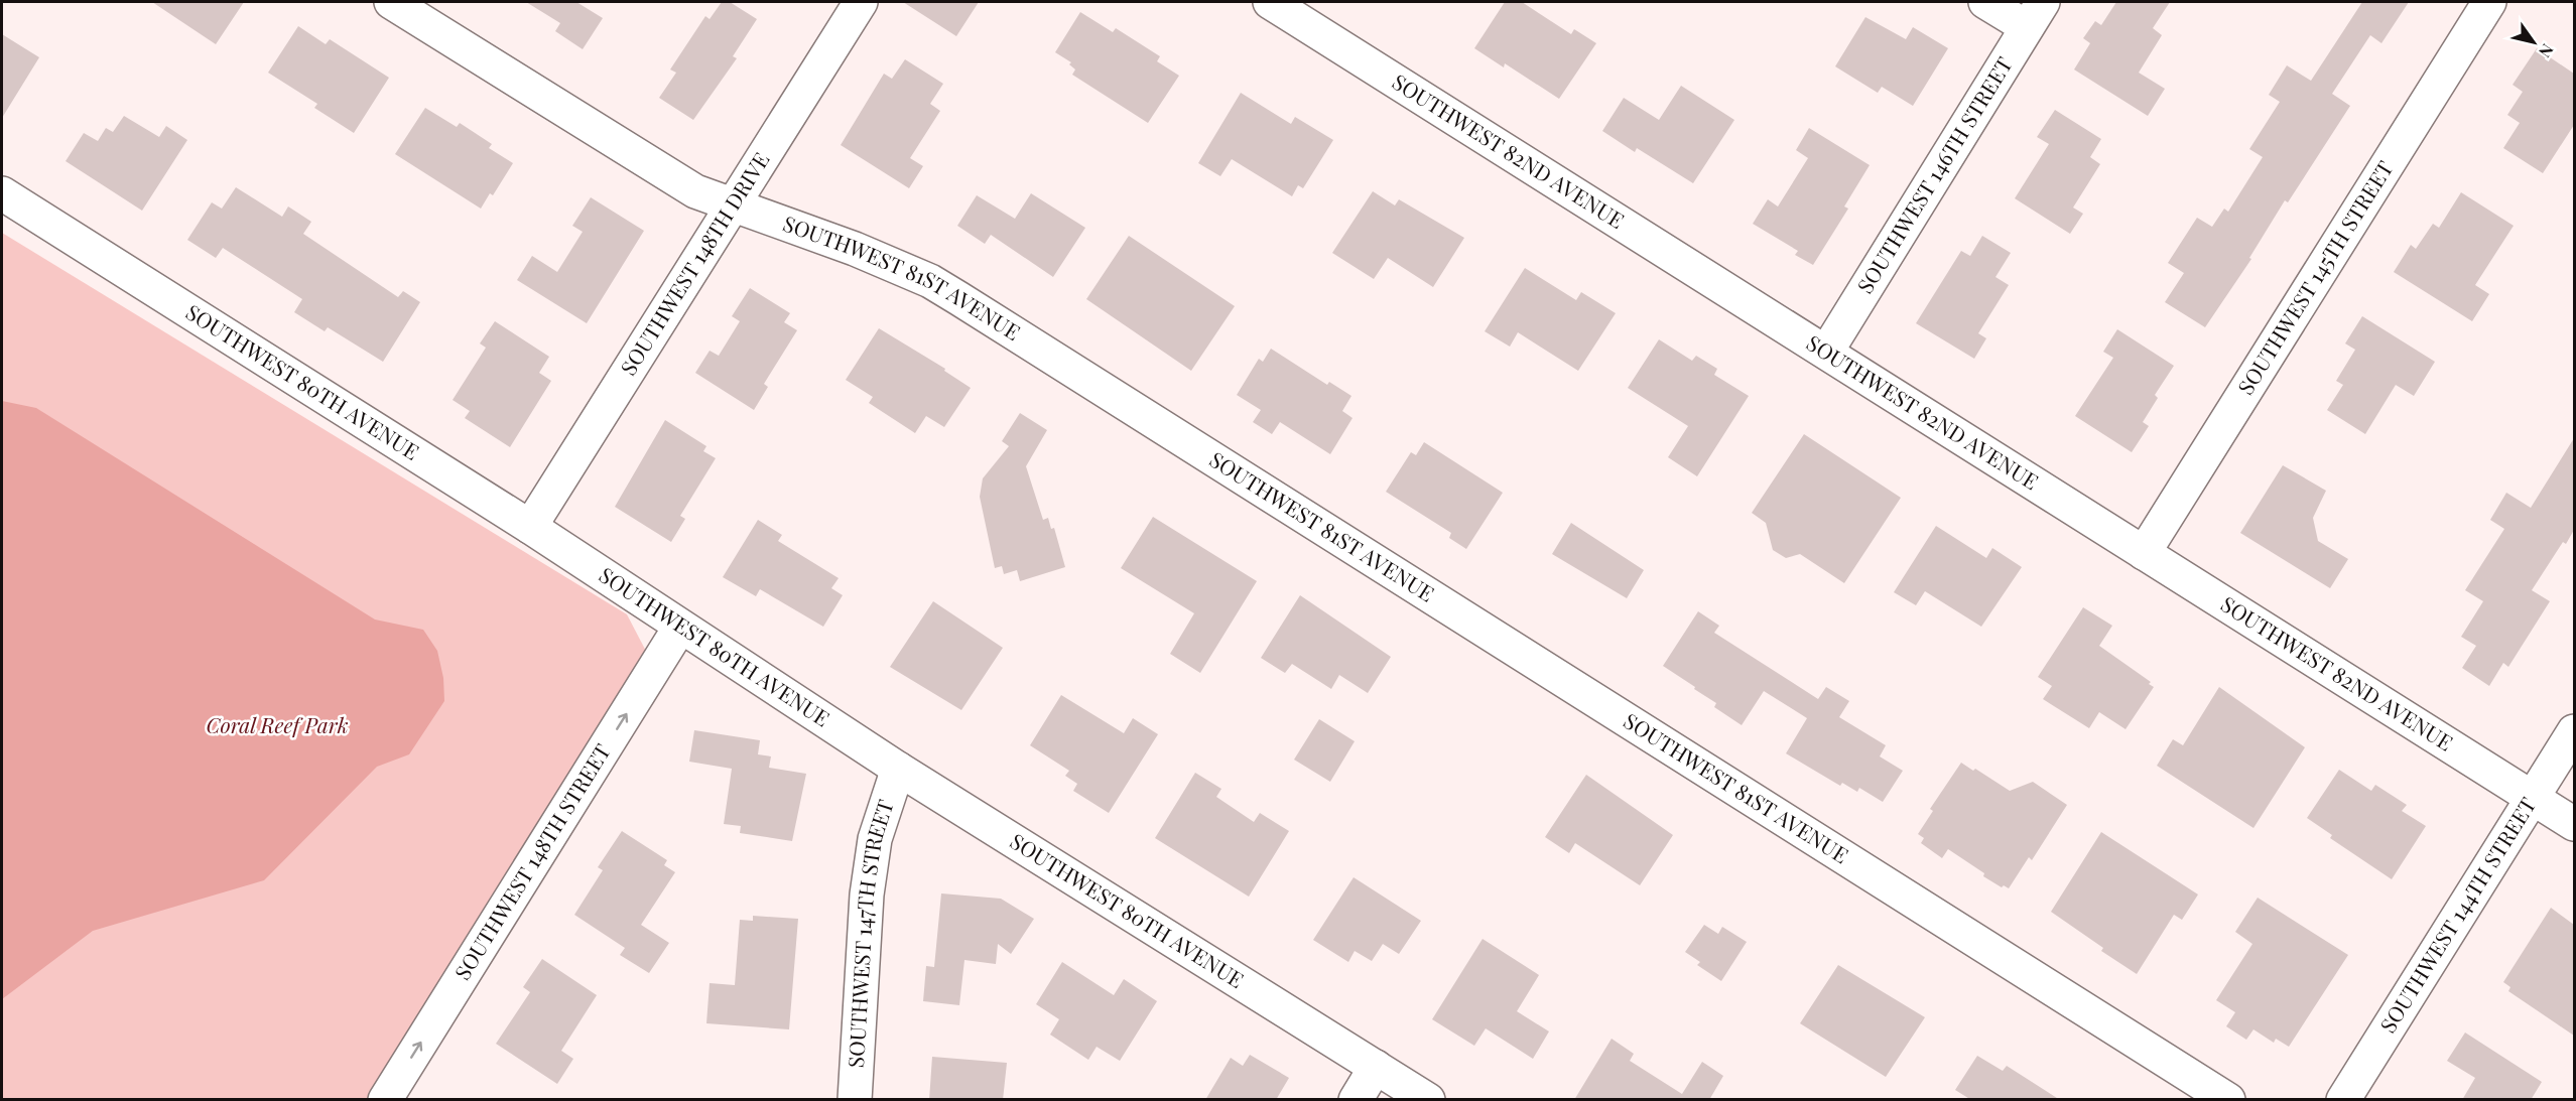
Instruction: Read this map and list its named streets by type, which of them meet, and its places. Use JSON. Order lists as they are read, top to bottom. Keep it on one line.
{"streets":{"street":["SOUTHWEST 82ND AVENUE","SOUTHWEST 146TH STREET","SOUTHWEST 148TH DRIVE","SOUTHWEST 145TH STREET","SOUTHWEST 81ST AVENUE","SOUTHWEST 80TH AVENUE","SOUTHWEST 148TH STREET","SOUTHWEST 144TH STREET","SOUTHWEST 147TH STREET"]},"crossings":[["SOUTHWEST 82ND AVENUE","SOUTHWEST 146TH STREET"],["SOUTHWEST 82ND AVENUE","SOUTHWEST 145TH STREET"],["SOUTHWEST 82ND AVENUE","SOUTHWEST 144TH STREET"],["SOUTHWEST 148TH DRIVE","SOUTHWEST 81ST AVENUE"],["SOUTHWEST 148TH DRIVE","SOUTHWEST 80TH AVENUE"],["SOUTHWEST 80TH AVENUE","SOUTHWEST 148TH STREET"],["SOUTHWEST 80TH AVENUE","SOUTHWEST 147TH STREET"]],"one_way":["SOUTHWEST 148TH STREET"],"parks":["Coral Reef Park"],"north":"bottom right"}
